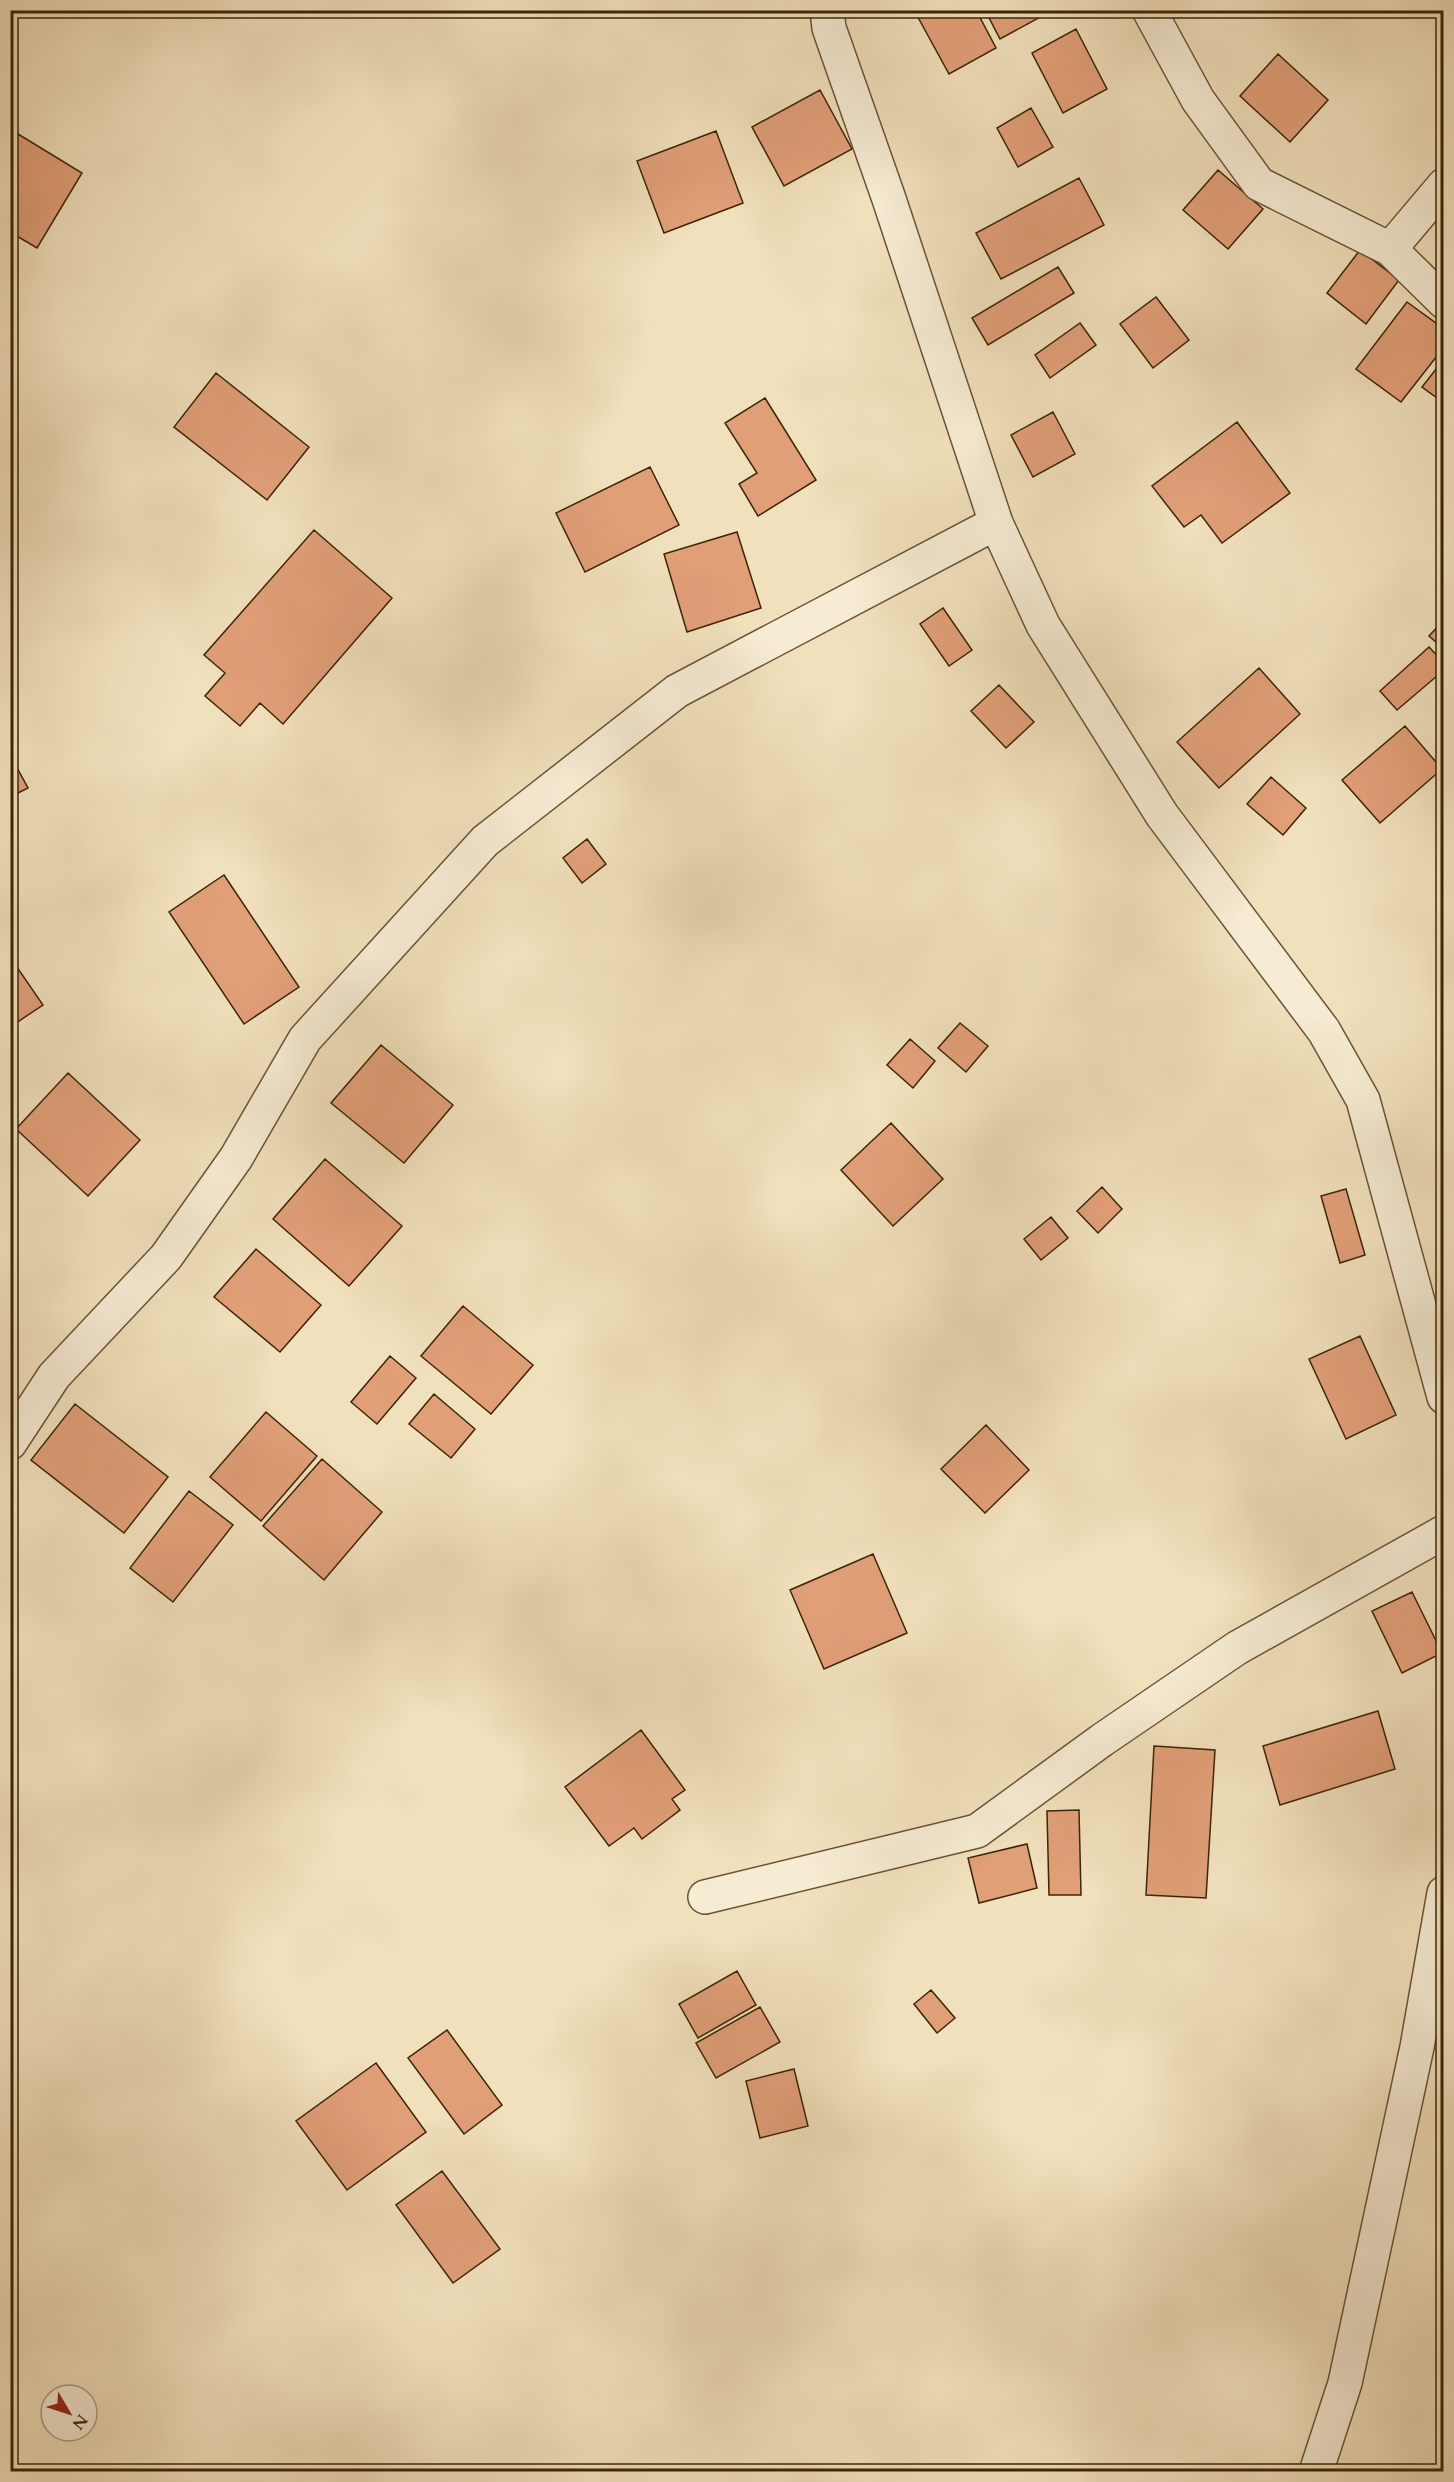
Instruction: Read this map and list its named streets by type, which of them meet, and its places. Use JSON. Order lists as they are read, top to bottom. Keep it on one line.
{"north":"bottom right"}
